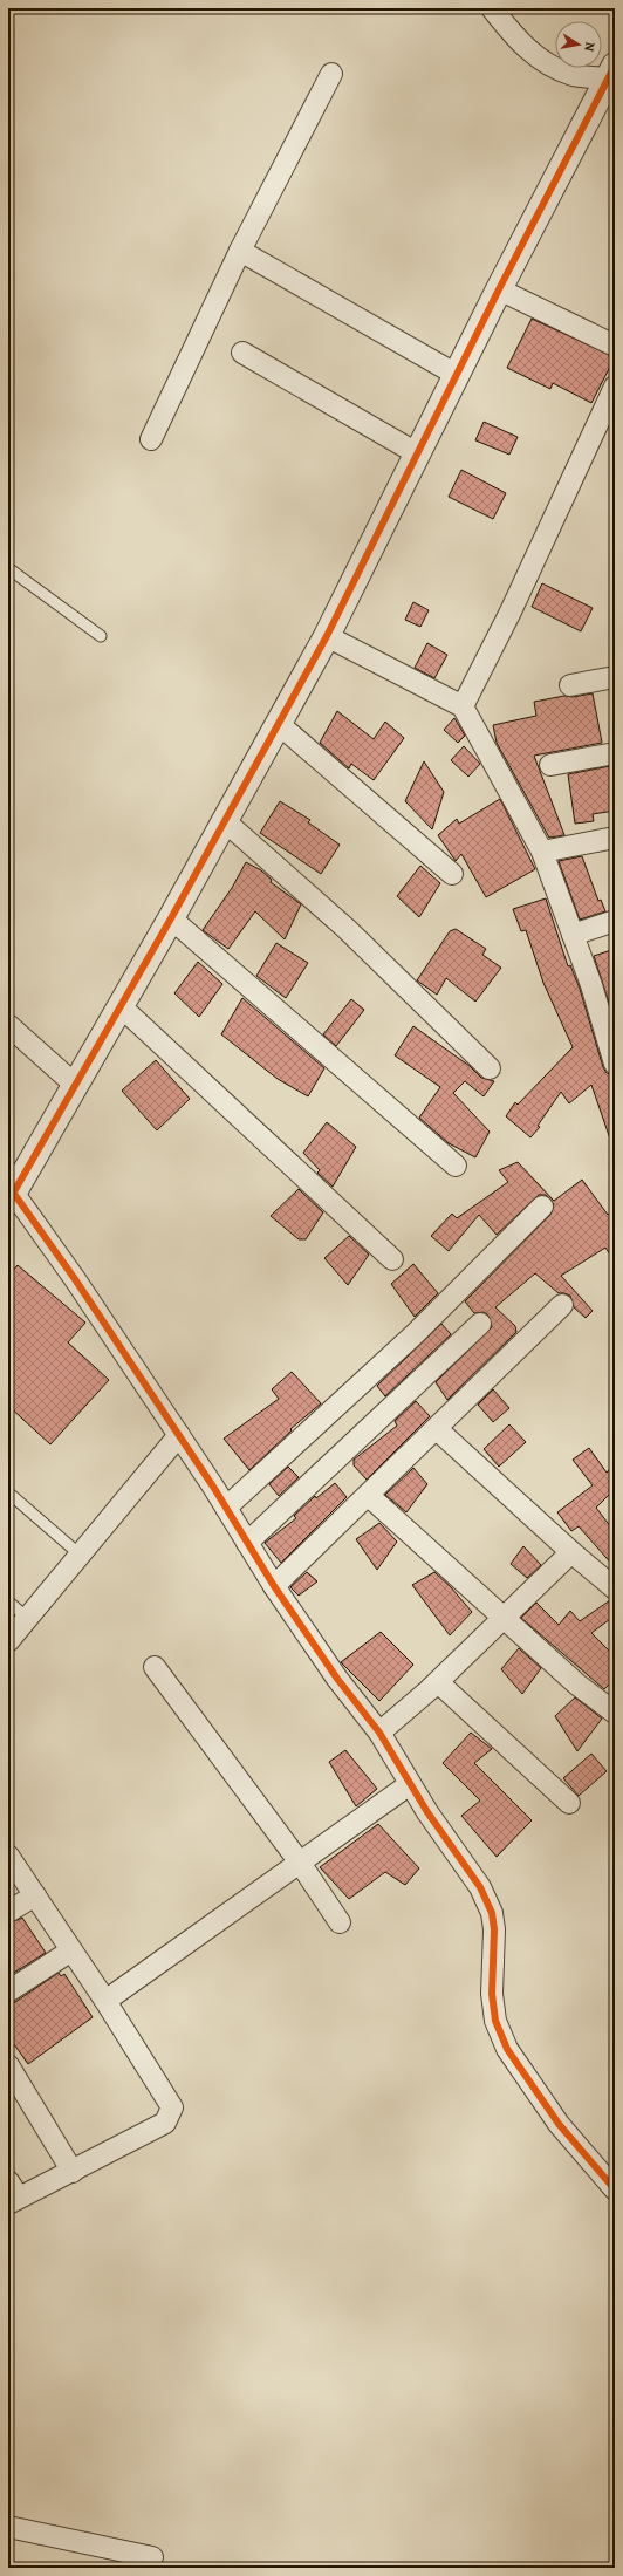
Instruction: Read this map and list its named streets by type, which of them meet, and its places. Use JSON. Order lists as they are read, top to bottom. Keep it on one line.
{"north":"right"}
